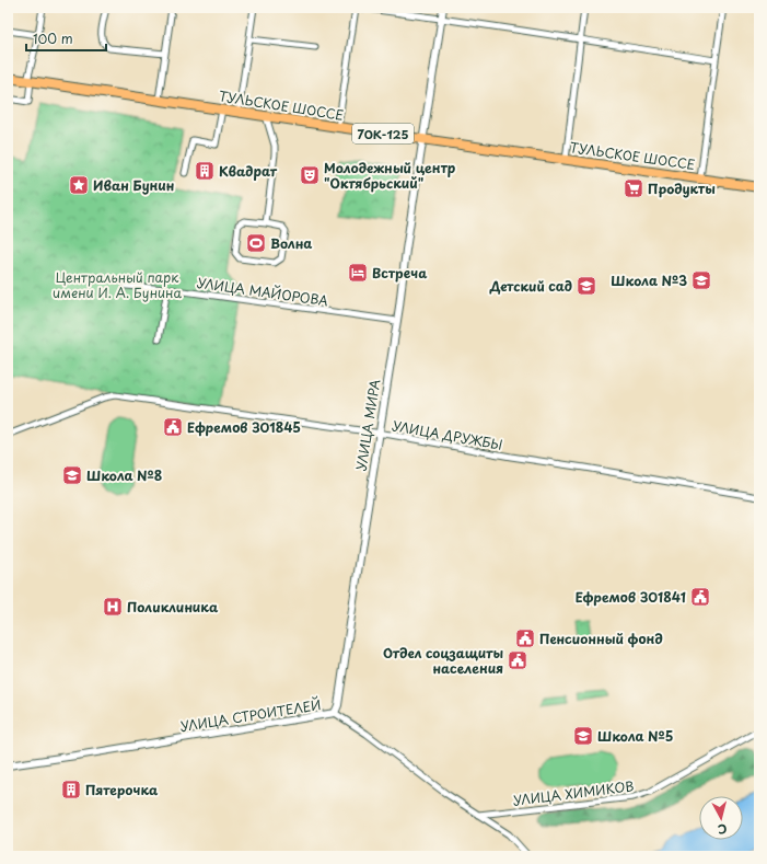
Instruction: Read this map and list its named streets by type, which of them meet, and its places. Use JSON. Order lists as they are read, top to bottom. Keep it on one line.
{"streets":{"main road":["ТУЛЬСКОЕ ШОССЕ","70К-125"],"street":["УЛИЦА МАЙОРОВА","УЛИЦА МИРА","УЛИЦА ДРУЖБЫ","УЛИЦА СТРОИТЕЛЕЙ","УЛИЦА ХИМИКОВ"]},"crossings":[["ТУЛЬСКОЕ ШОССЕ","УЛИЦА МИРА"],["УЛИЦА МАЙОРОВА","УЛИЦА МИРА"],["УЛИЦА МИРА","УЛИЦА ДРУЖБЫ"],["УЛИЦА МИРА","УЛИЦА СТРОИТЕЛЕЙ"],["УЛИЦА СТРОИТЕЛЕЙ","УЛИЦА ХИМИКОВ"]],"parks":["Центральный парк имени И. А. Бунина"],"places":{"building":["Квадрат","Пятерочка"],"theatre":["Молодежный центр \"Октябрьский\""],"place":["Иван Бунин"],"supermarket":["Продукты"],"sports":["Волна"],"hotel":["Встреча"],"school or university":["Школа №3","Детский сад","Школа №8","Школа №5"],"public building":["Ефремов 301845","Ефремов 301841","Пенсионный фонд","Отдел соцзащиты населения"],"hospital":["Поликлиника"]},"scale_bar":"100 m","north":"bottom"}
